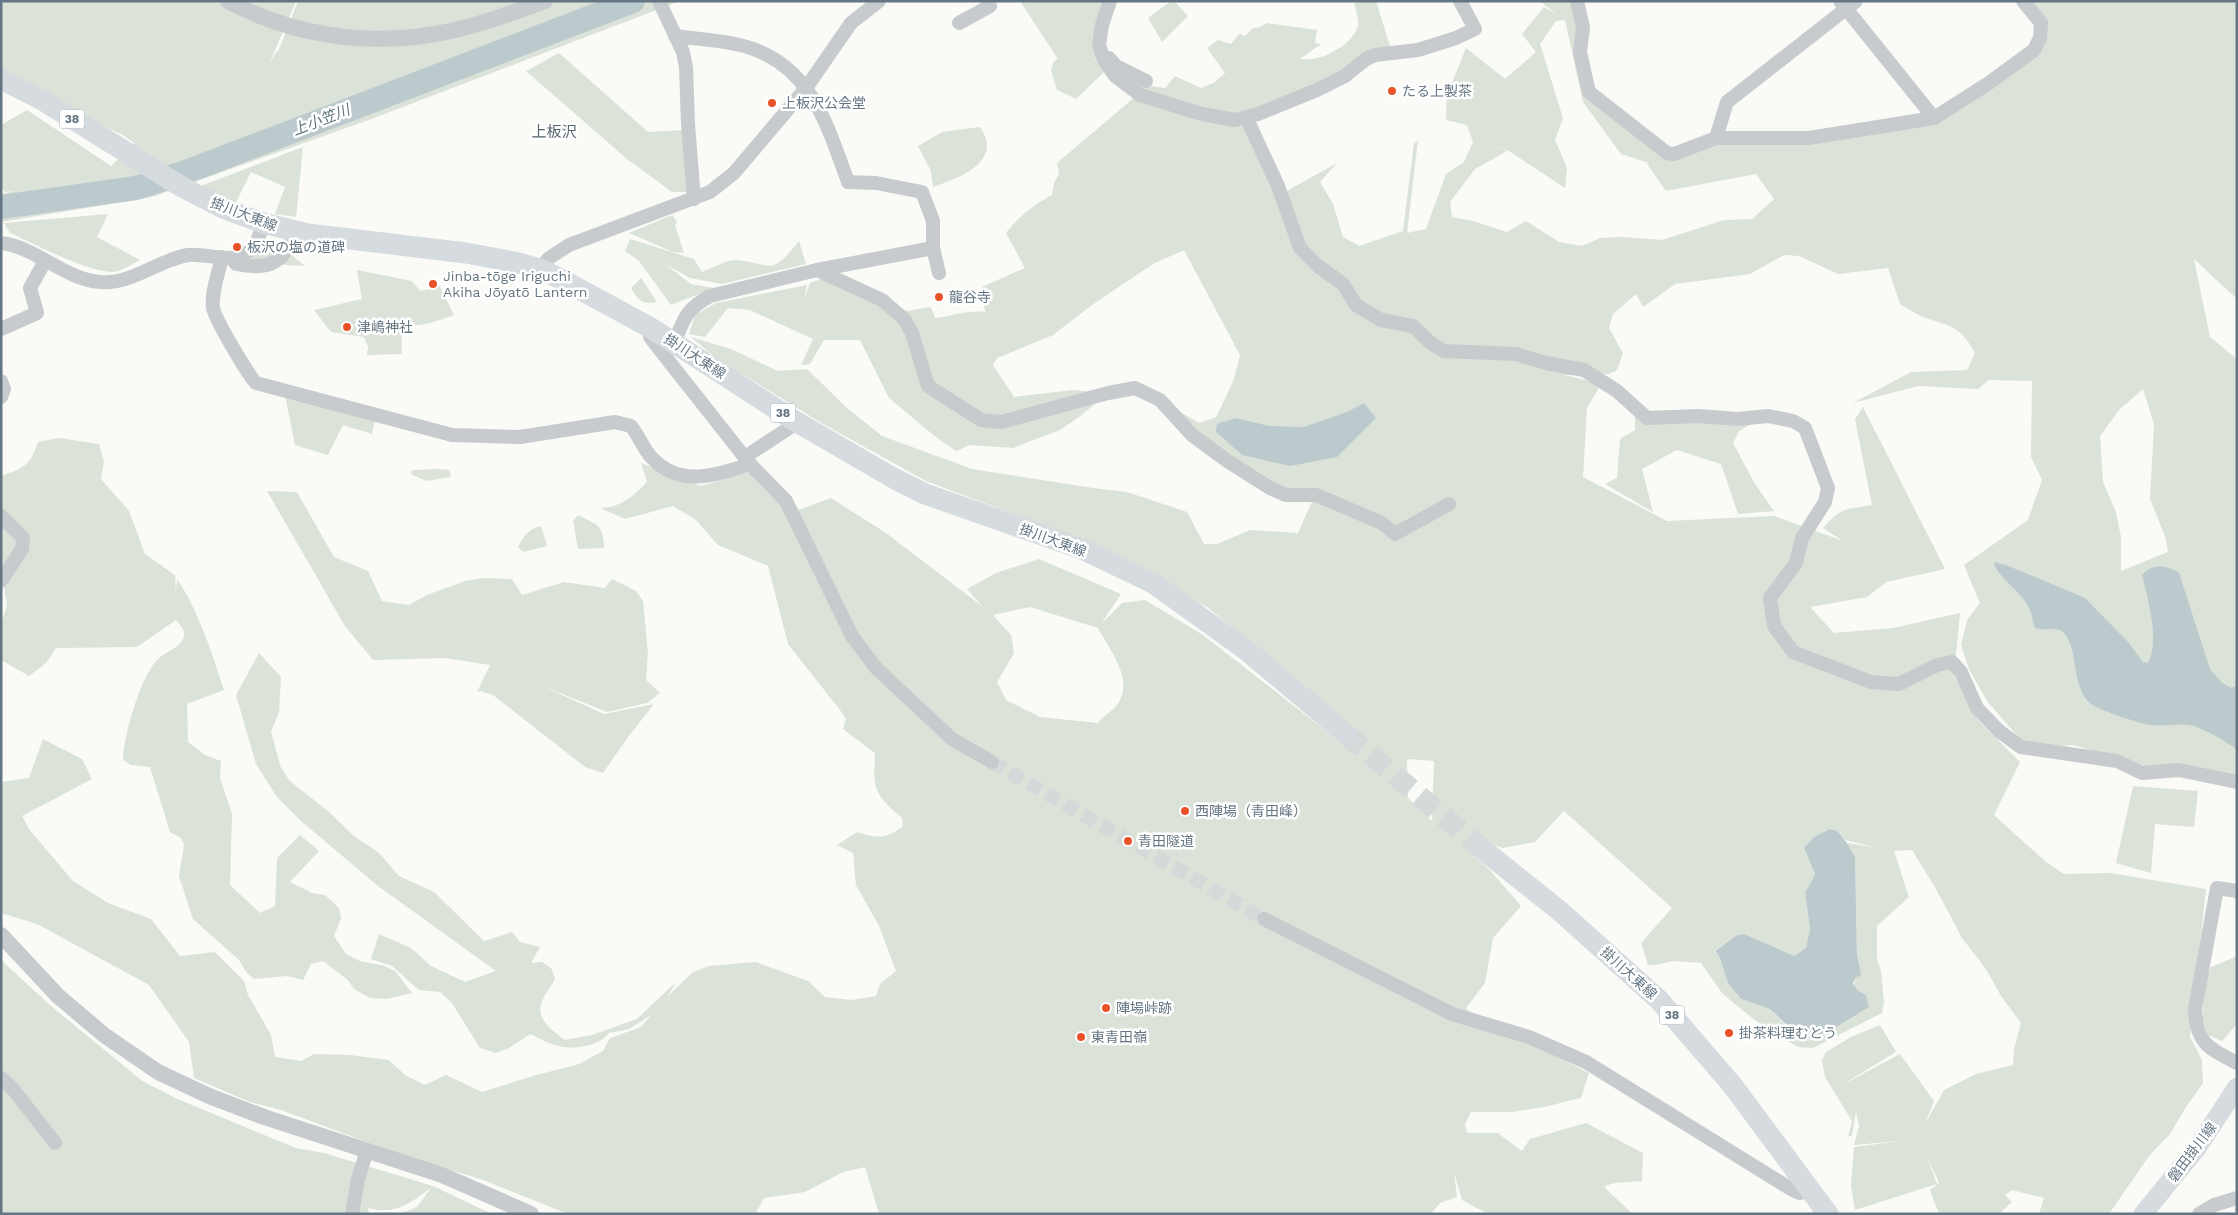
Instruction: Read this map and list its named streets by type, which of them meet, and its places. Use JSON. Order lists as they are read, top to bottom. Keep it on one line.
{"streets":{"main road":["38","掛川大東線","磐田掛川線"]},"districts":["上板沢"],"water":["上小笠川"],"places":["たる上製茶","上板沢公会堂","板沢の塩の道碑","Jinba-tōge Iriguchi Akiha Jōyatō Lantern","龍谷寺","津嶋神社","西陣場（青田峰）","青田隧道","陣場峠跡","掛茶料理むとう","東青田嶺"]}
